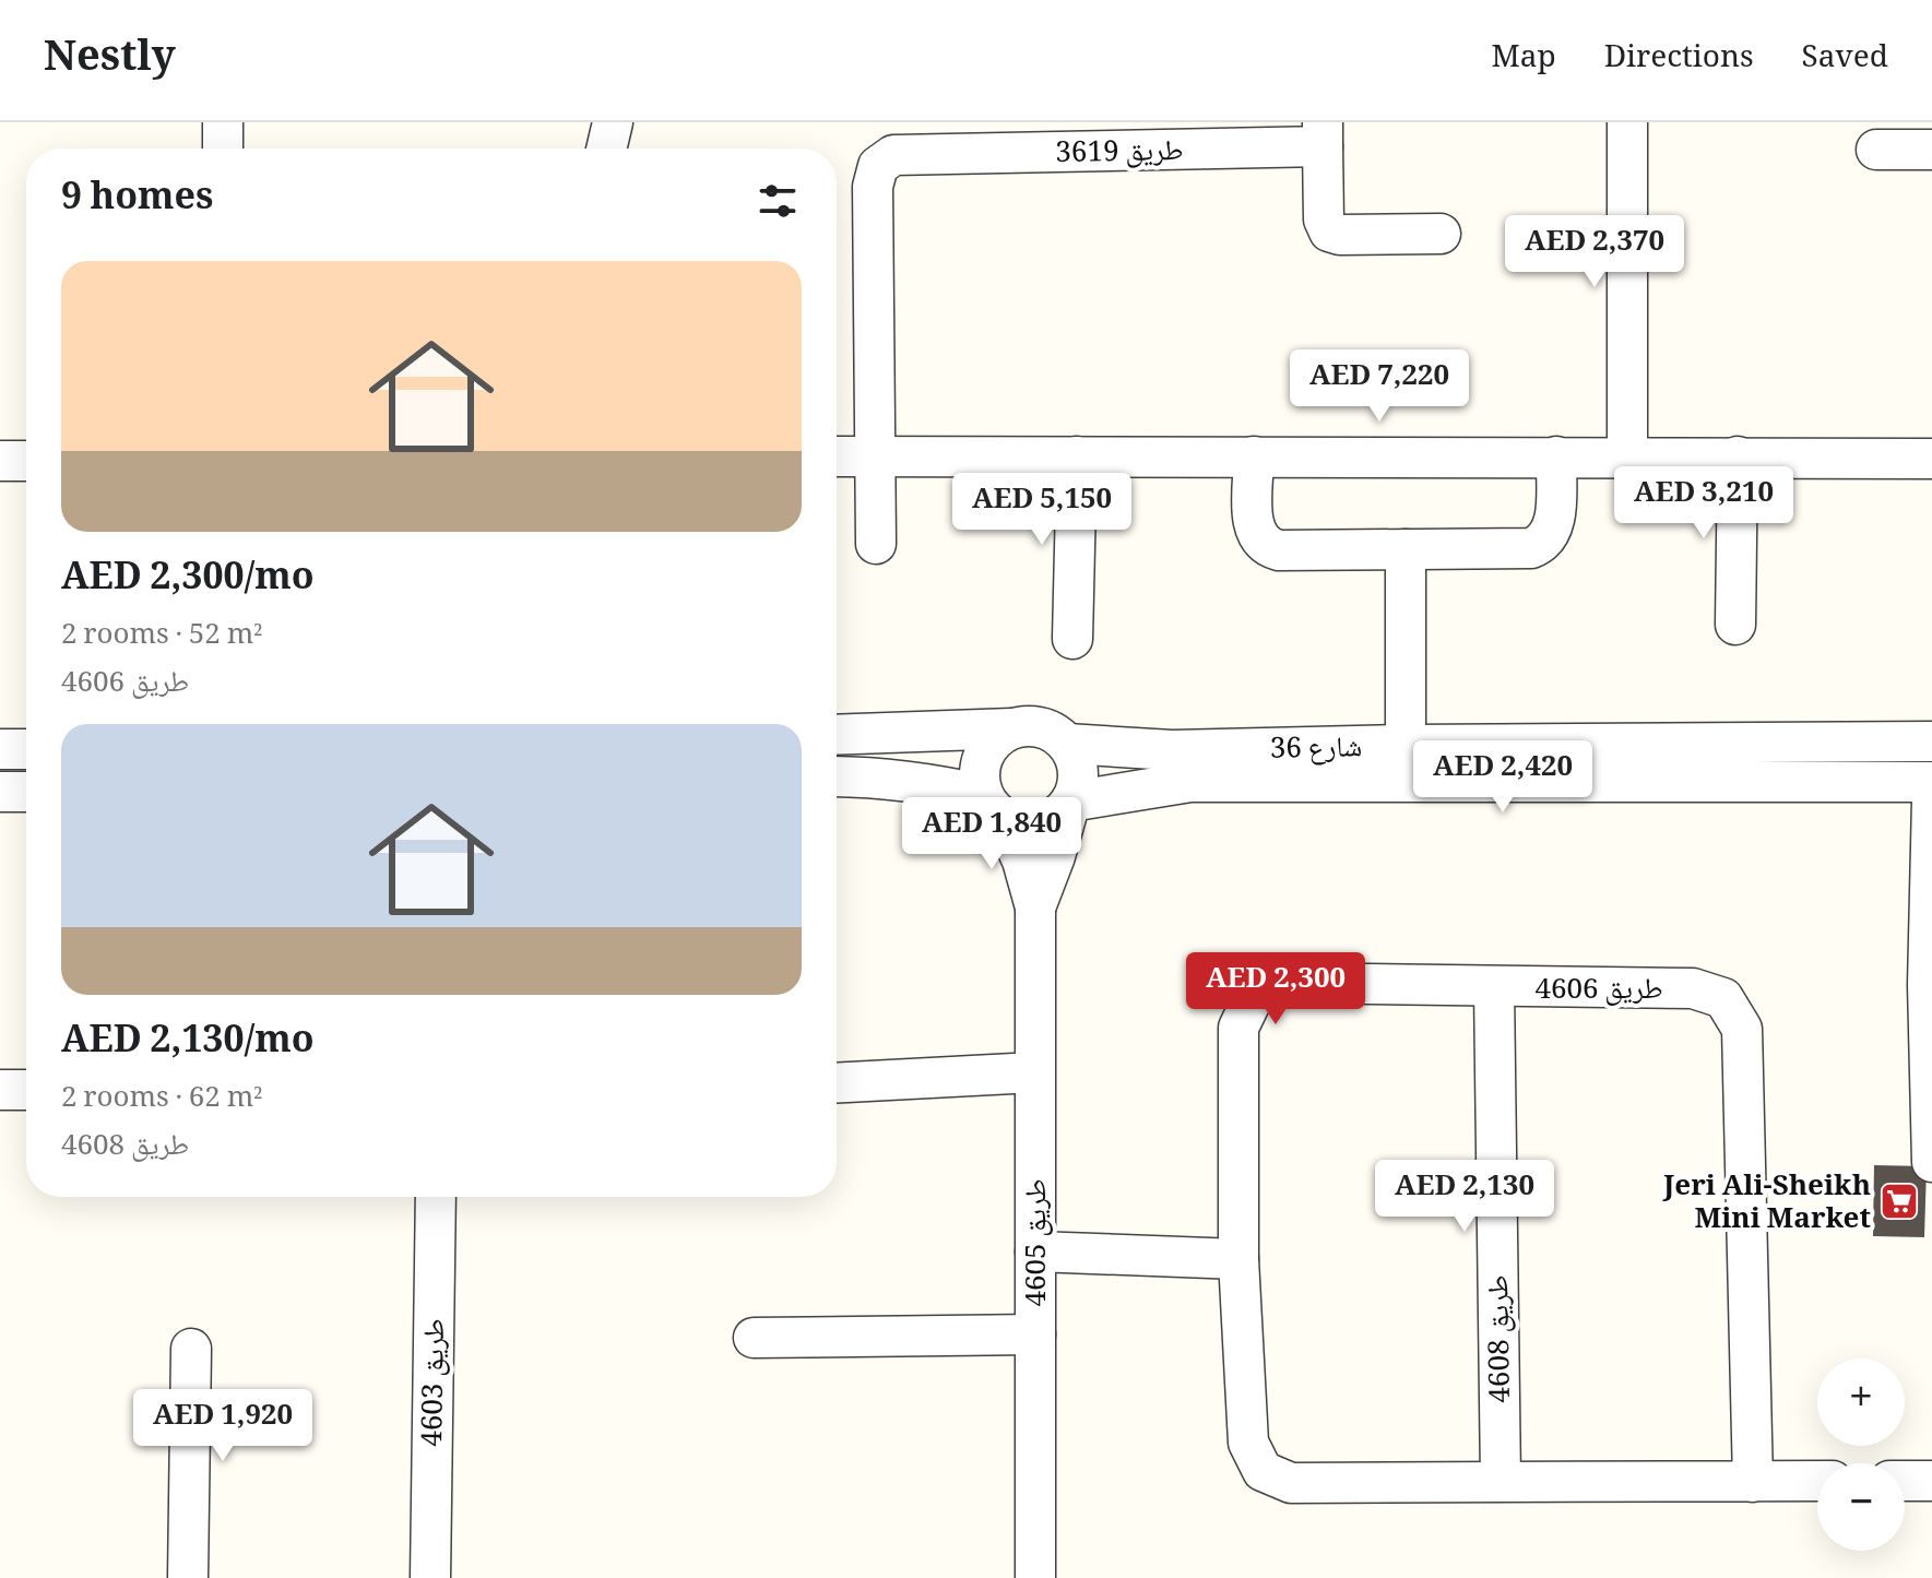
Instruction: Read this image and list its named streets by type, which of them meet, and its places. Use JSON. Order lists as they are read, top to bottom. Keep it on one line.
{"streets":{"street":["طريق 3619","شارع 36","طريق 4606","طريق 4605","طريق 4608","طريق 4603"]},"crossings":[["شارع 36","طريق 4605"],["طريق 4606","طريق 4608"]],"places":{"supermarket":["Jeri Ali-Sheikh Mini Market"]},"page":{"header":"Nestly","nav":["Map","Directions","Saved"],"heading":"9 homes","price":["AED 2,370","AED 7,220","AED 3,210","AED 5,150","AED 2,420","AED 1,840","AED 2,300","AED 2,130","AED 1,920"],"list":[{"name":"AED 2,300/mo","note":"2 rooms · 52 m² · طريق 4606"},{"name":"AED 2,130/mo","note":"2 rooms · 62 m² · طريق 4608"}],"map_buttons":["+","−"]}}
